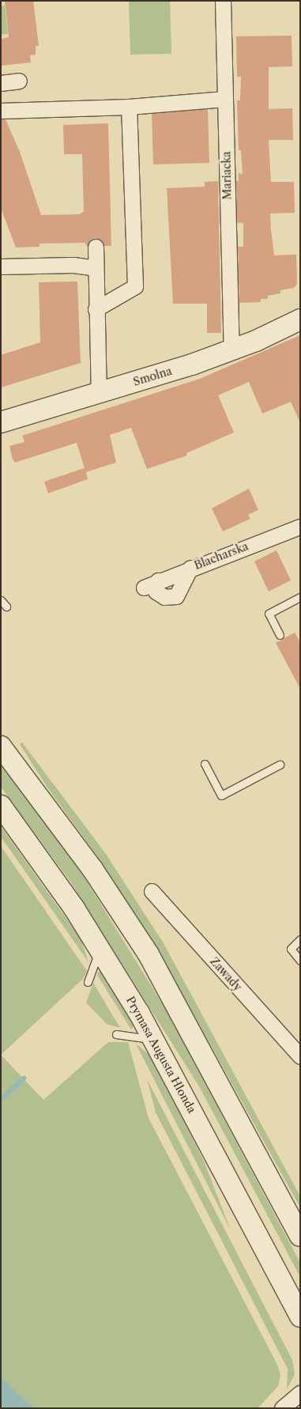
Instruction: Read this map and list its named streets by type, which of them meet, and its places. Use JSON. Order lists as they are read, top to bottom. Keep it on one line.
{"streets":{"main road":["Smolna","Prymasa Augusta Hlonda"],"street":["Mariacka","Blacharska","Zawady"]},"crossings":[["Mariacka","Smolna"]]}
